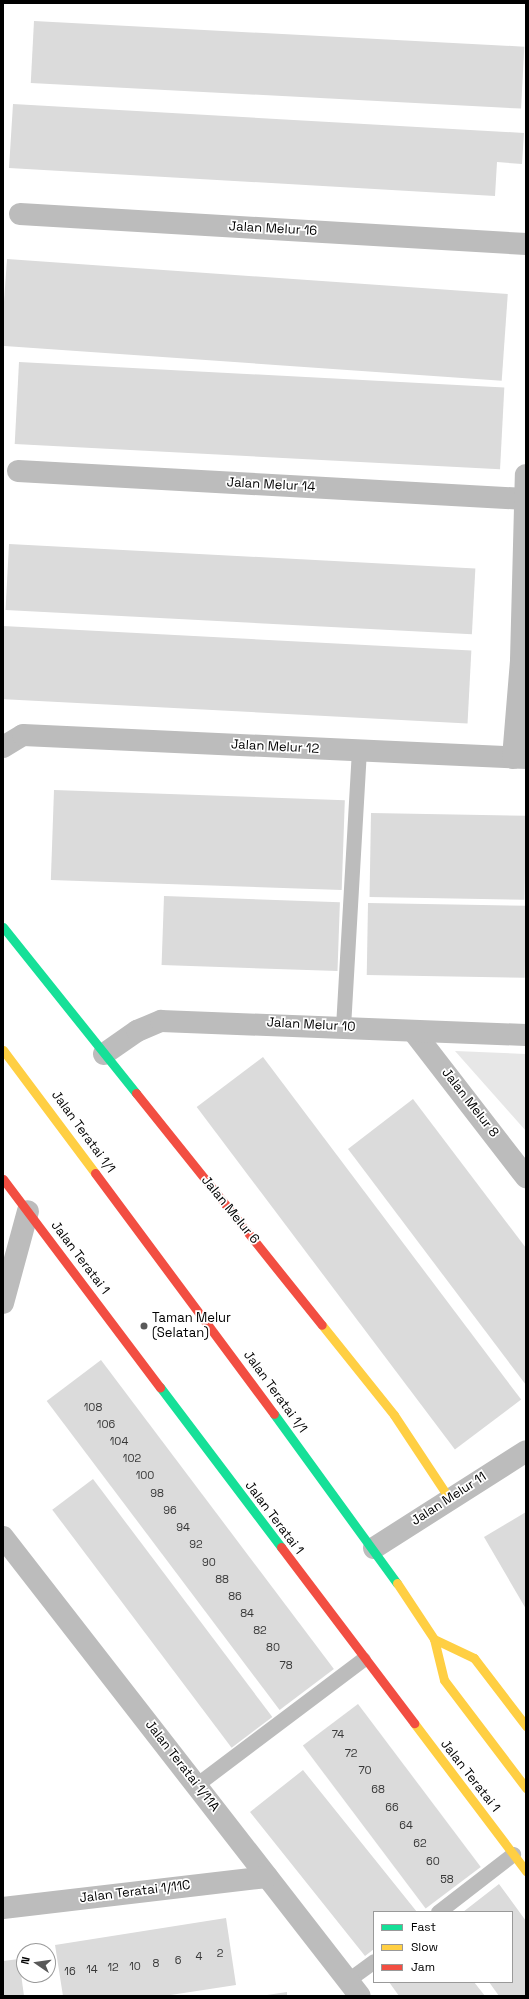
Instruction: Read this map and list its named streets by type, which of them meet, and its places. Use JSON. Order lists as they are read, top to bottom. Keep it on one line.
{"streets":{"street":["Jalan Melur 16","Jalan Melur 14","Jalan Melur 12","Jalan Melur 10","Jalan Melur 8","Jalan Teratai 1/1","Jalan Melur 6","Jalan Teratai 1","Jalan Melur 11","Jalan Teratai 1/11A","Jalan Teratai 1/11C"]},"crossings":[["Jalan Melur 10","Jalan Melur 8"],["Jalan Melur 10","Jalan Melur 6"],["Jalan Teratai 1/1","Jalan Melur 11"],["Jalan Melur 6","Jalan Melur 11"],["Jalan Teratai 1/11A","Jalan Teratai 1/11C"]],"places":["Taman Melur (Selatan)"],"house_numbers":["108","106","104","102","100","98","96","94","92","90","88","86","84","82","80","78","74","72","70","68","66","64","62","60","58","2","4","6","8","10","12","14","16"],"legend":["Fast","Slow","Jam"],"north":"left"}
